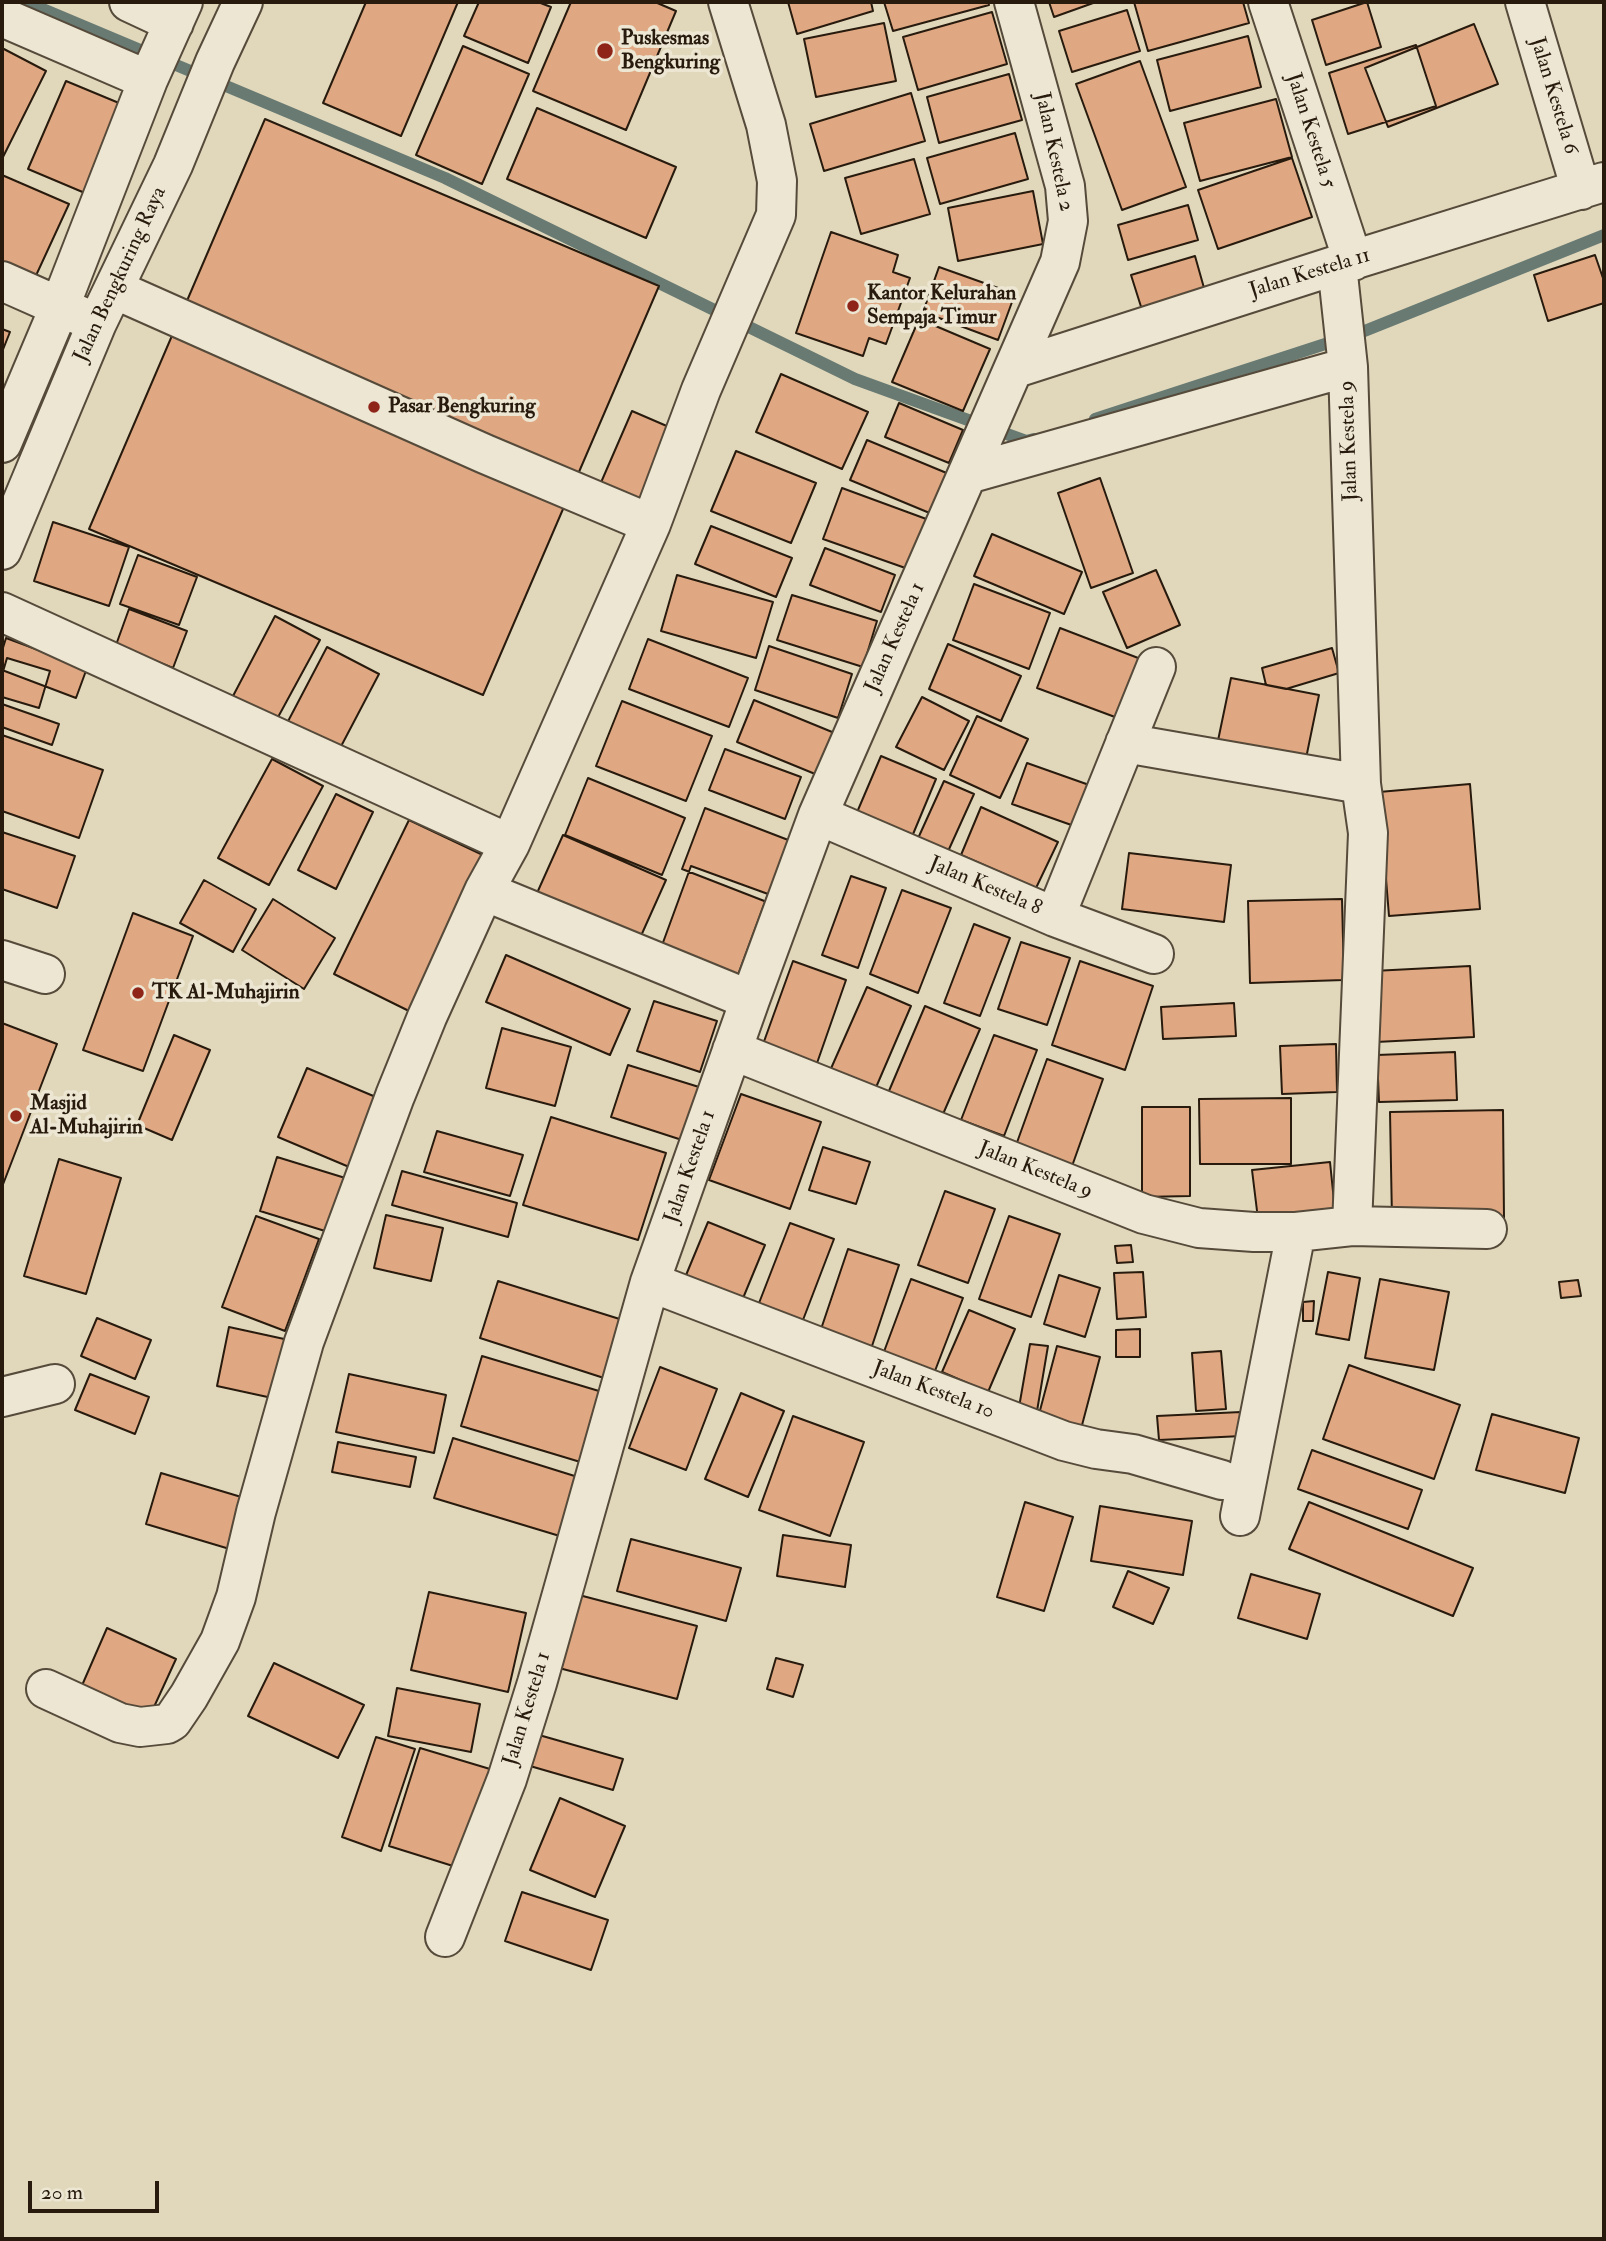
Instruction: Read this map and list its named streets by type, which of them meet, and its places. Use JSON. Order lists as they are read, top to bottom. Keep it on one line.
{"streets":{"street":["Jalan Kestela 6","Jalan Kestela 5","Jalan Kestela 2","Jalan Kestela 11","Jalan Bengkuring Raya","Jalan Kestela 9","Jalan Kestela 1","Jalan Kestela 8","Jalan Kestela 10"]},"crossings":[["Jalan Kestela 6","Jalan Kestela 11"],["Jalan Kestela 5","Jalan Kestela 11"],["Jalan Kestela 5","Jalan Kestela 9"],["Jalan Kestela 2","Jalan Kestela 11"],["Jalan Kestela 2","Jalan Kestela 1"],["Jalan Kestela 9","Jalan Kestela 1"],["Jalan Kestela 1","Jalan Kestela 8"],["Jalan Kestela 1","Jalan Kestela 10"]],"places":["Puskesmas Bengkuring","Kantor Kelurahan Sempaja Timur","Pasar Bengkuring","TK Al-Muhajirin","Masjid Al-Muhajirin"],"scale_bar":"20 m"}
